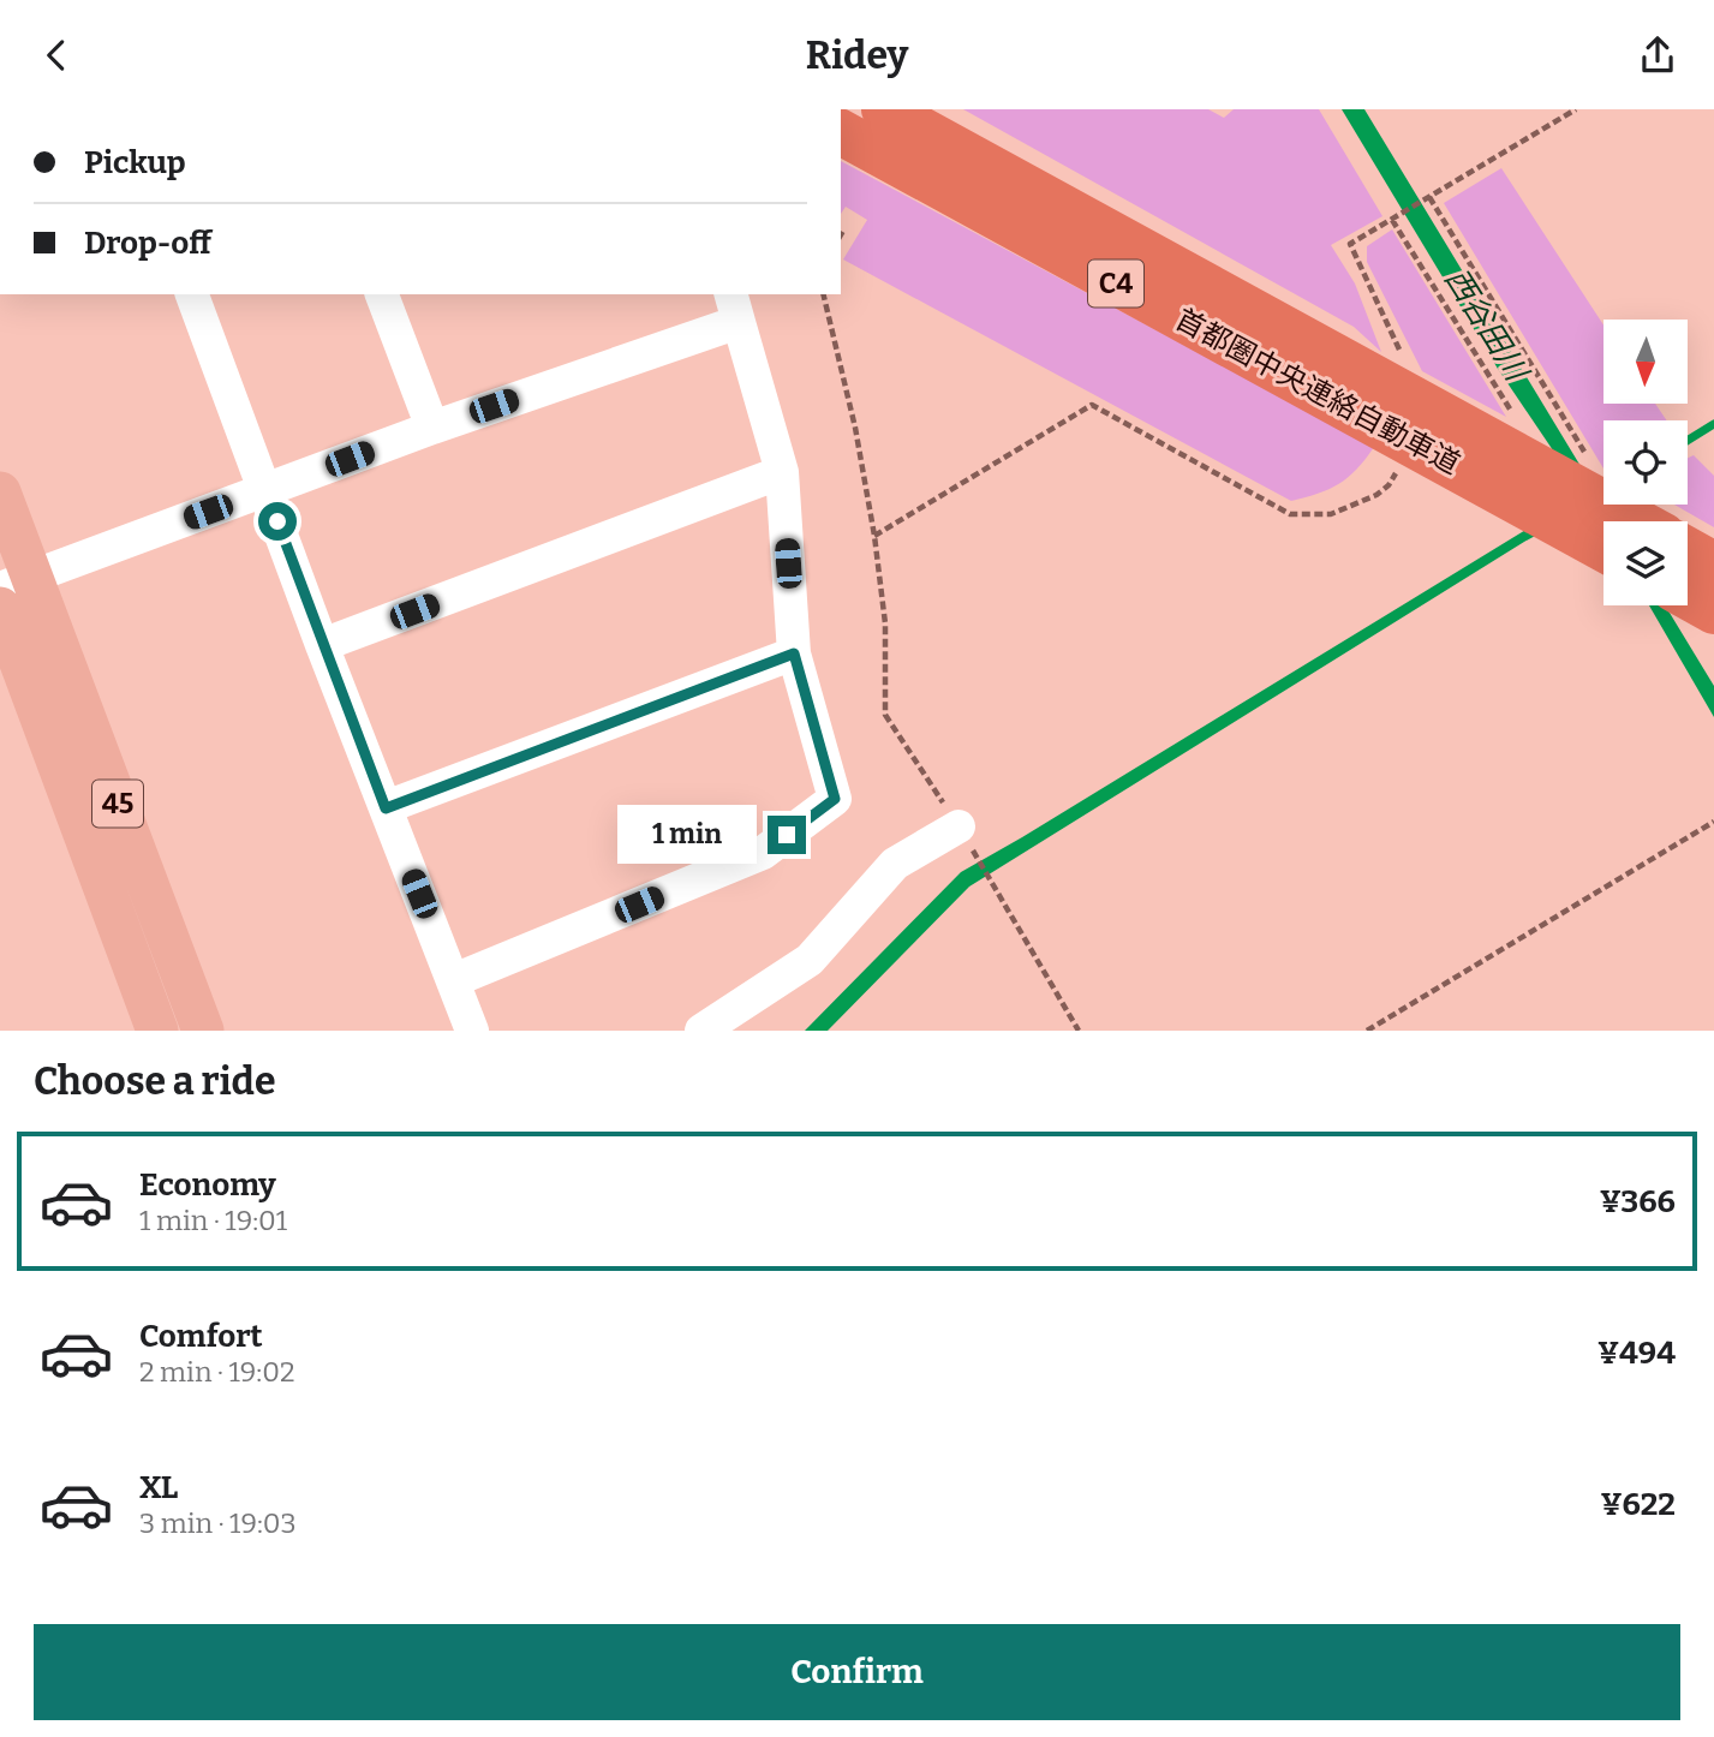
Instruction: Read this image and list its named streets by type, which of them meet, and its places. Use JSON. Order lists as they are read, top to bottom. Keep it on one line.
{"streets":{"highway":["C4","首都圏中央連絡自動車道"],"main road":["45"]},"water":["西谷田川"],"north":"bottom","page":{"header":"Ridey","banner":["Pickup","Drop-off"],"bubble":"1 min","heading":"Choose a ride","list":[{"name":"Economy","note":"1 min · 19:01","value":"¥366"},{"name":"Comfort","note":"2 min · 19:02","value":"¥494"},{"name":"XL","note":"3 min · 19:03","value":"¥622"}],"buttons":"Confirm"}}
